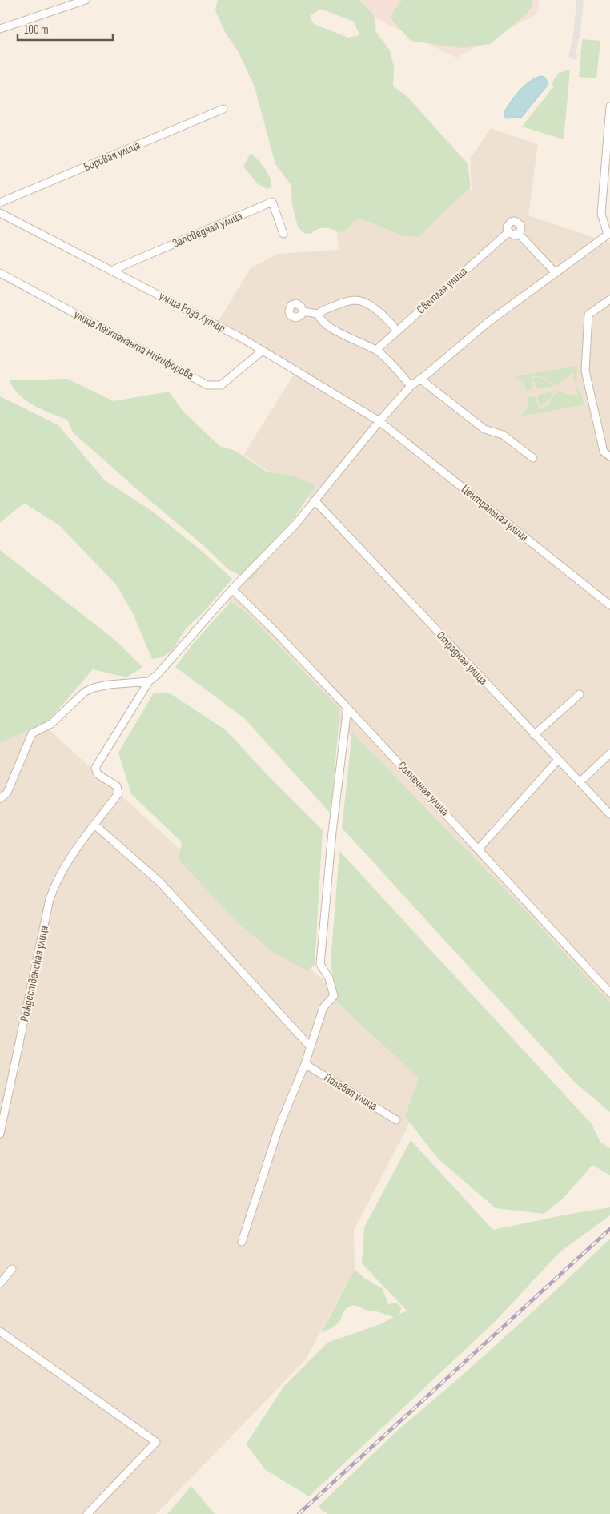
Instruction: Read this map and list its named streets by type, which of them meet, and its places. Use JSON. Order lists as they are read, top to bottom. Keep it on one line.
{"streets":{"street":["Боровая улица","Заповедная улица","Светлая улица","улица Роза Хутор","улица Лейтенанта Никифорова","Центральная улица","Отрадная улица","Солнечная улица","Рождественская улица","Полевая улица"]},"crossings":[["Заповедная улица","улица Роза Хутор"],["улица Роза Хутор","улица Лейтенанта Никифорова"],["улица Роза Хутор","Центральная улица"]],"scale_bar":"100 m"}
